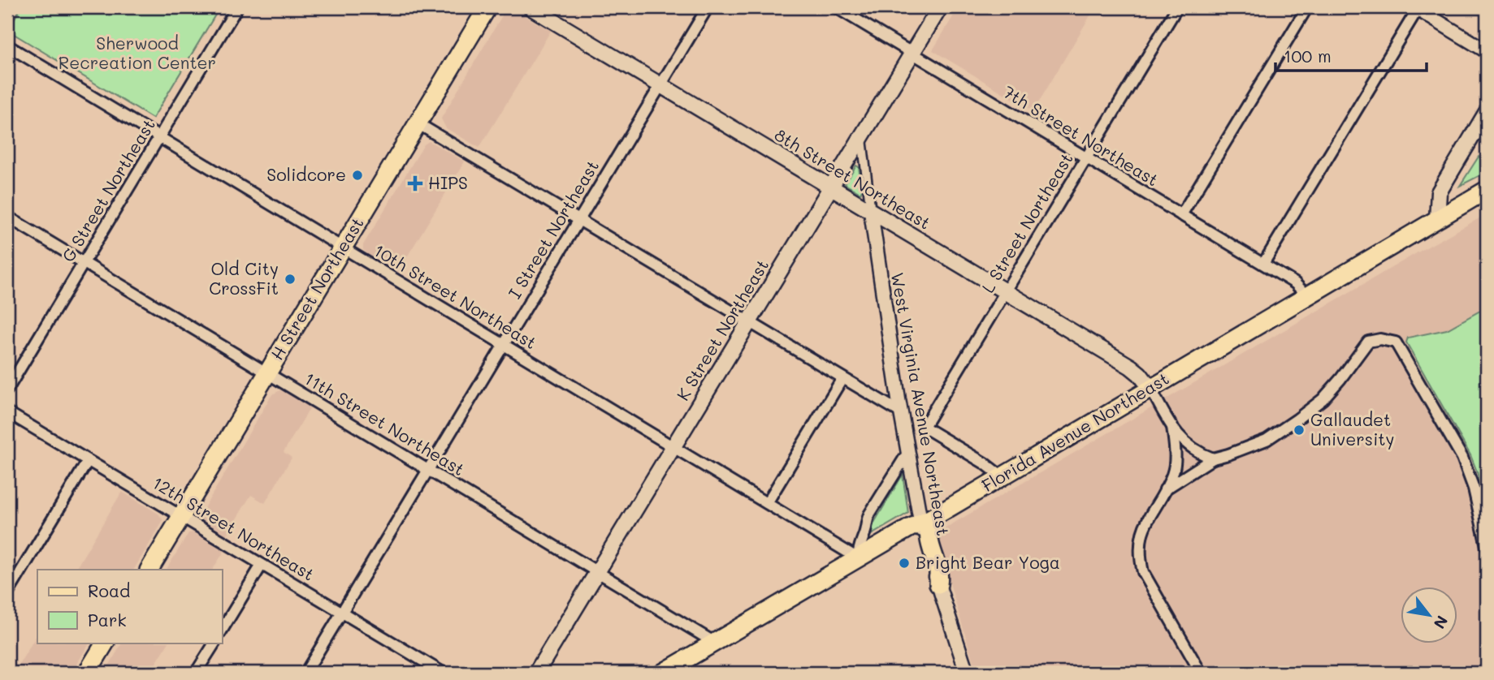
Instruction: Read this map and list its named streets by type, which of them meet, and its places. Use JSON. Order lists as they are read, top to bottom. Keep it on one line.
{"streets":{"main road":["8th Street Northeast","H Street Northeast","K Street Northeast","Florida Avenue Northeast"],"street":["7th Street Northeast","G Street Northeast","L Street Northeast","I Street Northeast","10th Street Northeast","West Virginia Avenue Northeast","11th Street Northeast","12th Street Northeast"]},"crossings":[["7th Street Northeast","L Street Northeast"],["7th Street Northeast","K Street Northeast"],["7th Street Northeast","Florida Avenue Northeast"],["8th Street Northeast","L Street Northeast"],["8th Street Northeast","I Street Northeast"],["8th Street Northeast","K Street Northeast"],["8th Street Northeast","West Virginia Avenue Northeast"],["8th Street Northeast","Florida Avenue Northeast"],["G Street Northeast","10th Street Northeast"],["G Street Northeast","11th Street Northeast"],["L Street Northeast","Florida Avenue Northeast"],["I Street Northeast","10th Street Northeast"],["I Street Northeast","11th Street Northeast"],["I Street Northeast","12th Street Northeast"],["H Street Northeast","10th Street Northeast"],["H Street Northeast","11th Street Northeast"],["H Street Northeast","12th Street Northeast"],["10th Street Northeast","K Street Northeast"],["10th Street Northeast","Florida Avenue Northeast"],["K Street Northeast","West Virginia Avenue Northeast"],["K Street Northeast","11th Street Northeast"],["West Virginia Avenue Northeast","Florida Avenue Northeast"],["11th Street Northeast","Florida Avenue Northeast"]],"parks":["Sherwood Recreation Center"],"places":{"other":["Solidcore","Old City CrossFit","Gallaudet University","Bright Bear Yoga"],"health":["HIPS"]},"legend":["Road","Park"],"scale_bar":"100 m","north":"bottom right"}
